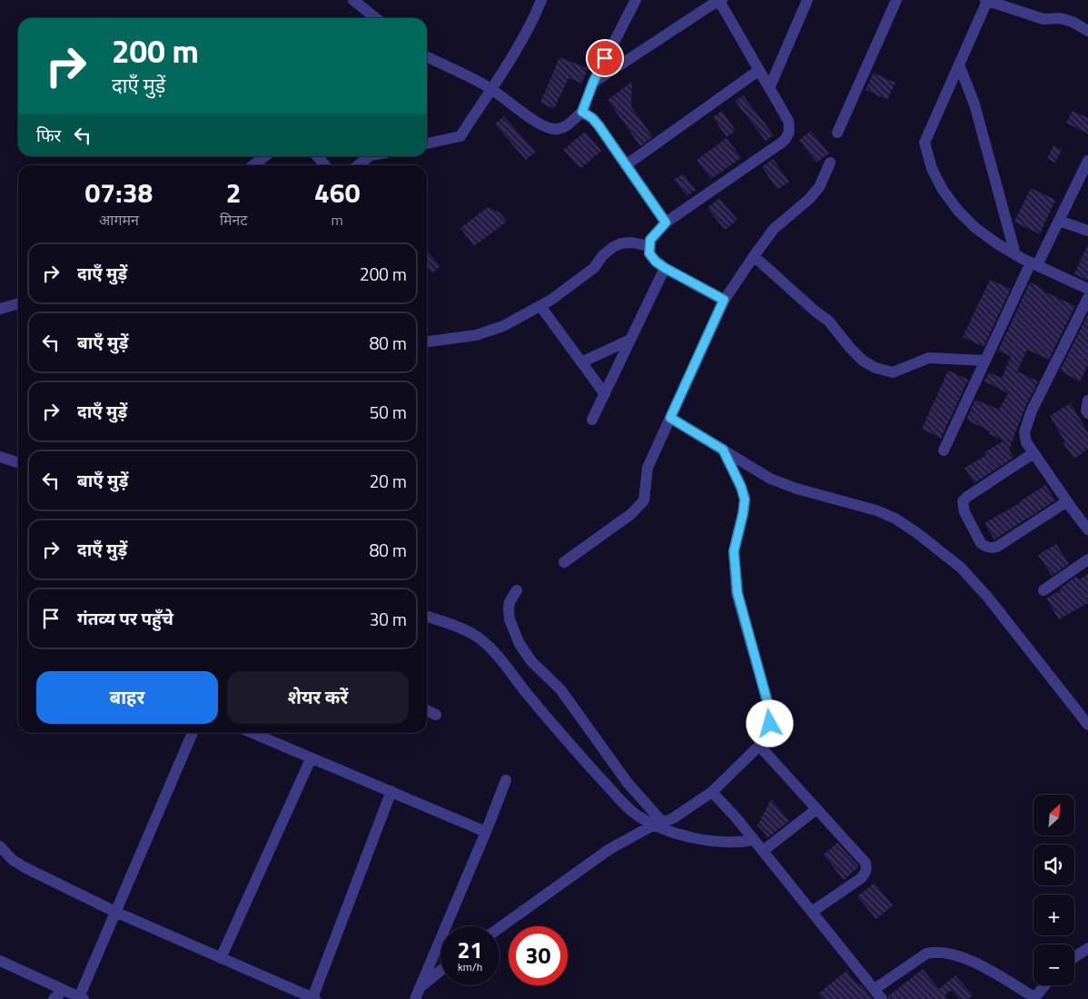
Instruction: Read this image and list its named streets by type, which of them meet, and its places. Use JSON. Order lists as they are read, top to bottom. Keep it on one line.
{"north":"top right","page":{"turn":["200 m","दाएँ मुड़ें"],"then":"फिर","eta":["07:38","आगमन","2","मिनट","460","m"],"list":[{"name":"दाएँ मुड़ें","value":"200 m"},{"name":"बाएँ मुड़ें","value":"80 m"},{"name":"दाएँ मुड़ें","value":"50 m"},{"name":"बाएँ मुड़ें","value":"20 m"},{"name":"दाएँ मुड़ें","value":"80 m"},{"name":"गंतव्य पर पहुँचे","value":"30 m"}],"buttons":["बाहर","शेयर करें"],"map_buttons":["+","−"],"speed":"21 km/h","limit":"30"}}
